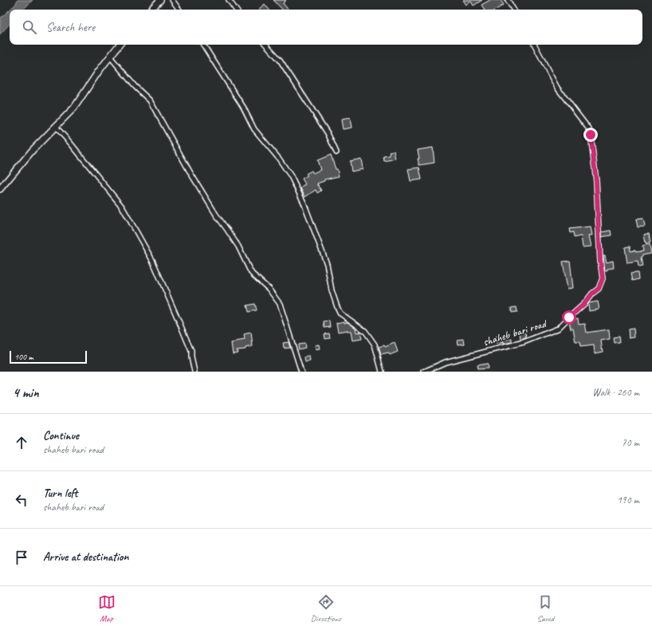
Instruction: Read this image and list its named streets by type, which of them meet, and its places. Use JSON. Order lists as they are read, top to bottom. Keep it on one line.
{"streets":{"street":["shaheb bari road"]},"scale_bar":"100 m","page":{"search":"Search here","scale":"100 m","heading":["4 min","Walk · 260 m"],"list":[["Continue","shaheb bari road","70 m"],["Turn left","shaheb bari road","190 m"],"Arrive at destination"],"nav":["Map","Directions","Saved"]}}
